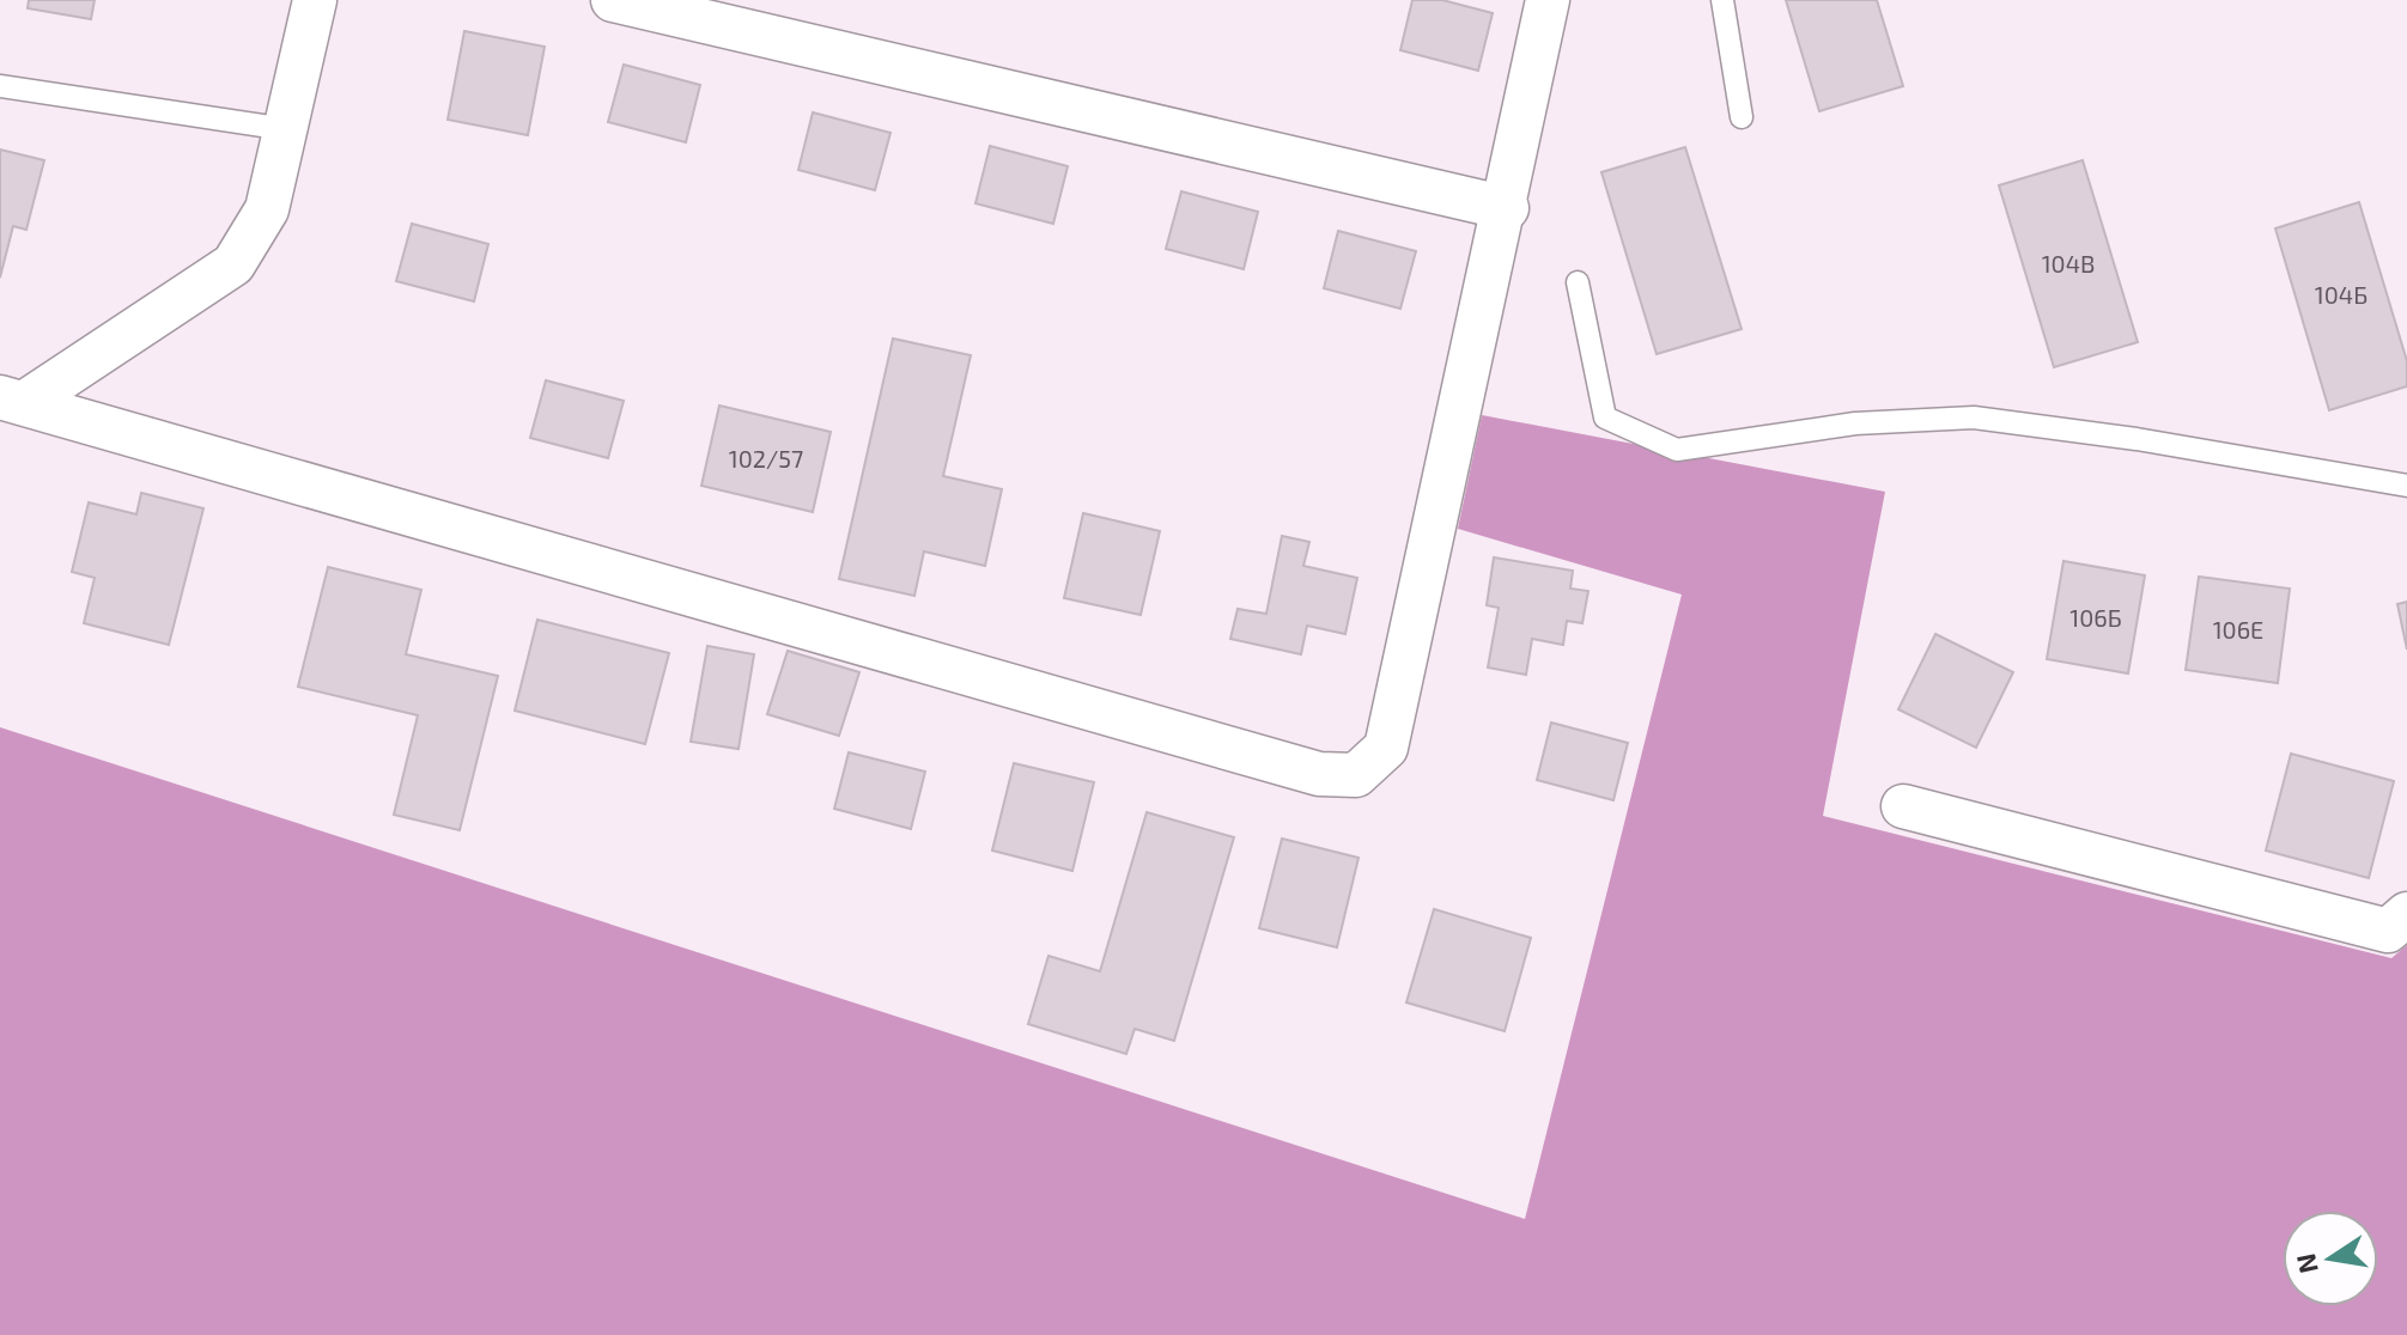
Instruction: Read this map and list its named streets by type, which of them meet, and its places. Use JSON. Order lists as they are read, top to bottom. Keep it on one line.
{"house_numbers":["104В","104Б","102/57","106Б","106Е"],"north":"left"}
